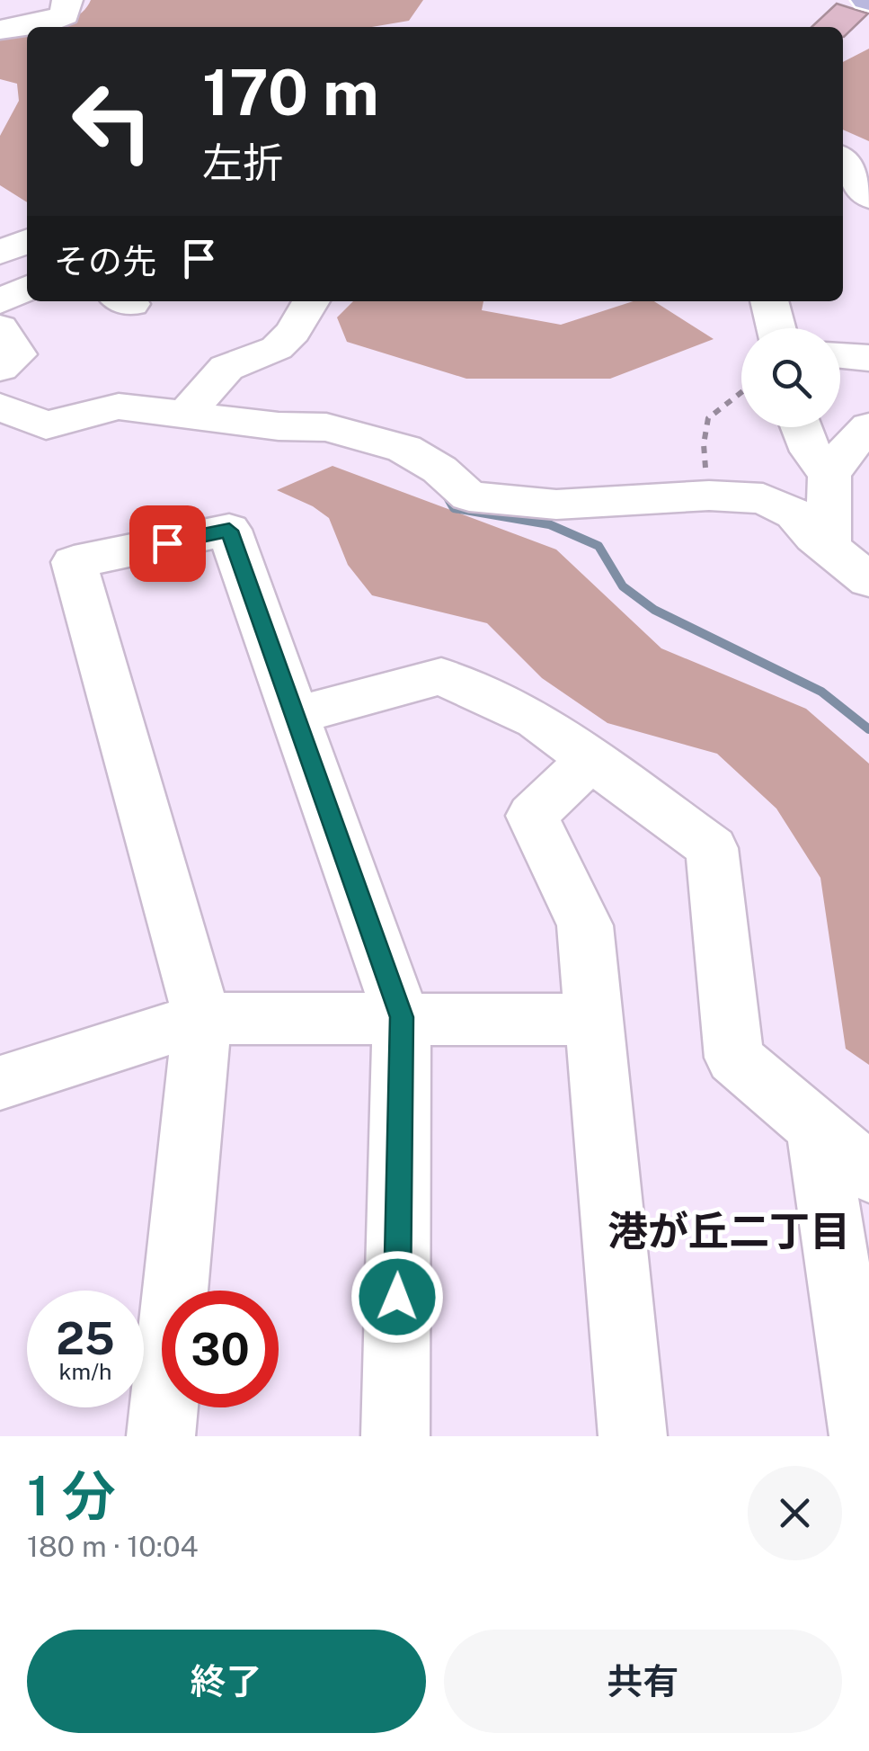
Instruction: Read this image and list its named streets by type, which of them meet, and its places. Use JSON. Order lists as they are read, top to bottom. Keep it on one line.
{"districts":["港が丘二丁目"],"page":{"turn":["170 m","左折"],"then":"その先","speed":"25 km/h","limit":"30","heading":["1 分","180 m · 10:04"],"buttons":["終了","共有"]}}
